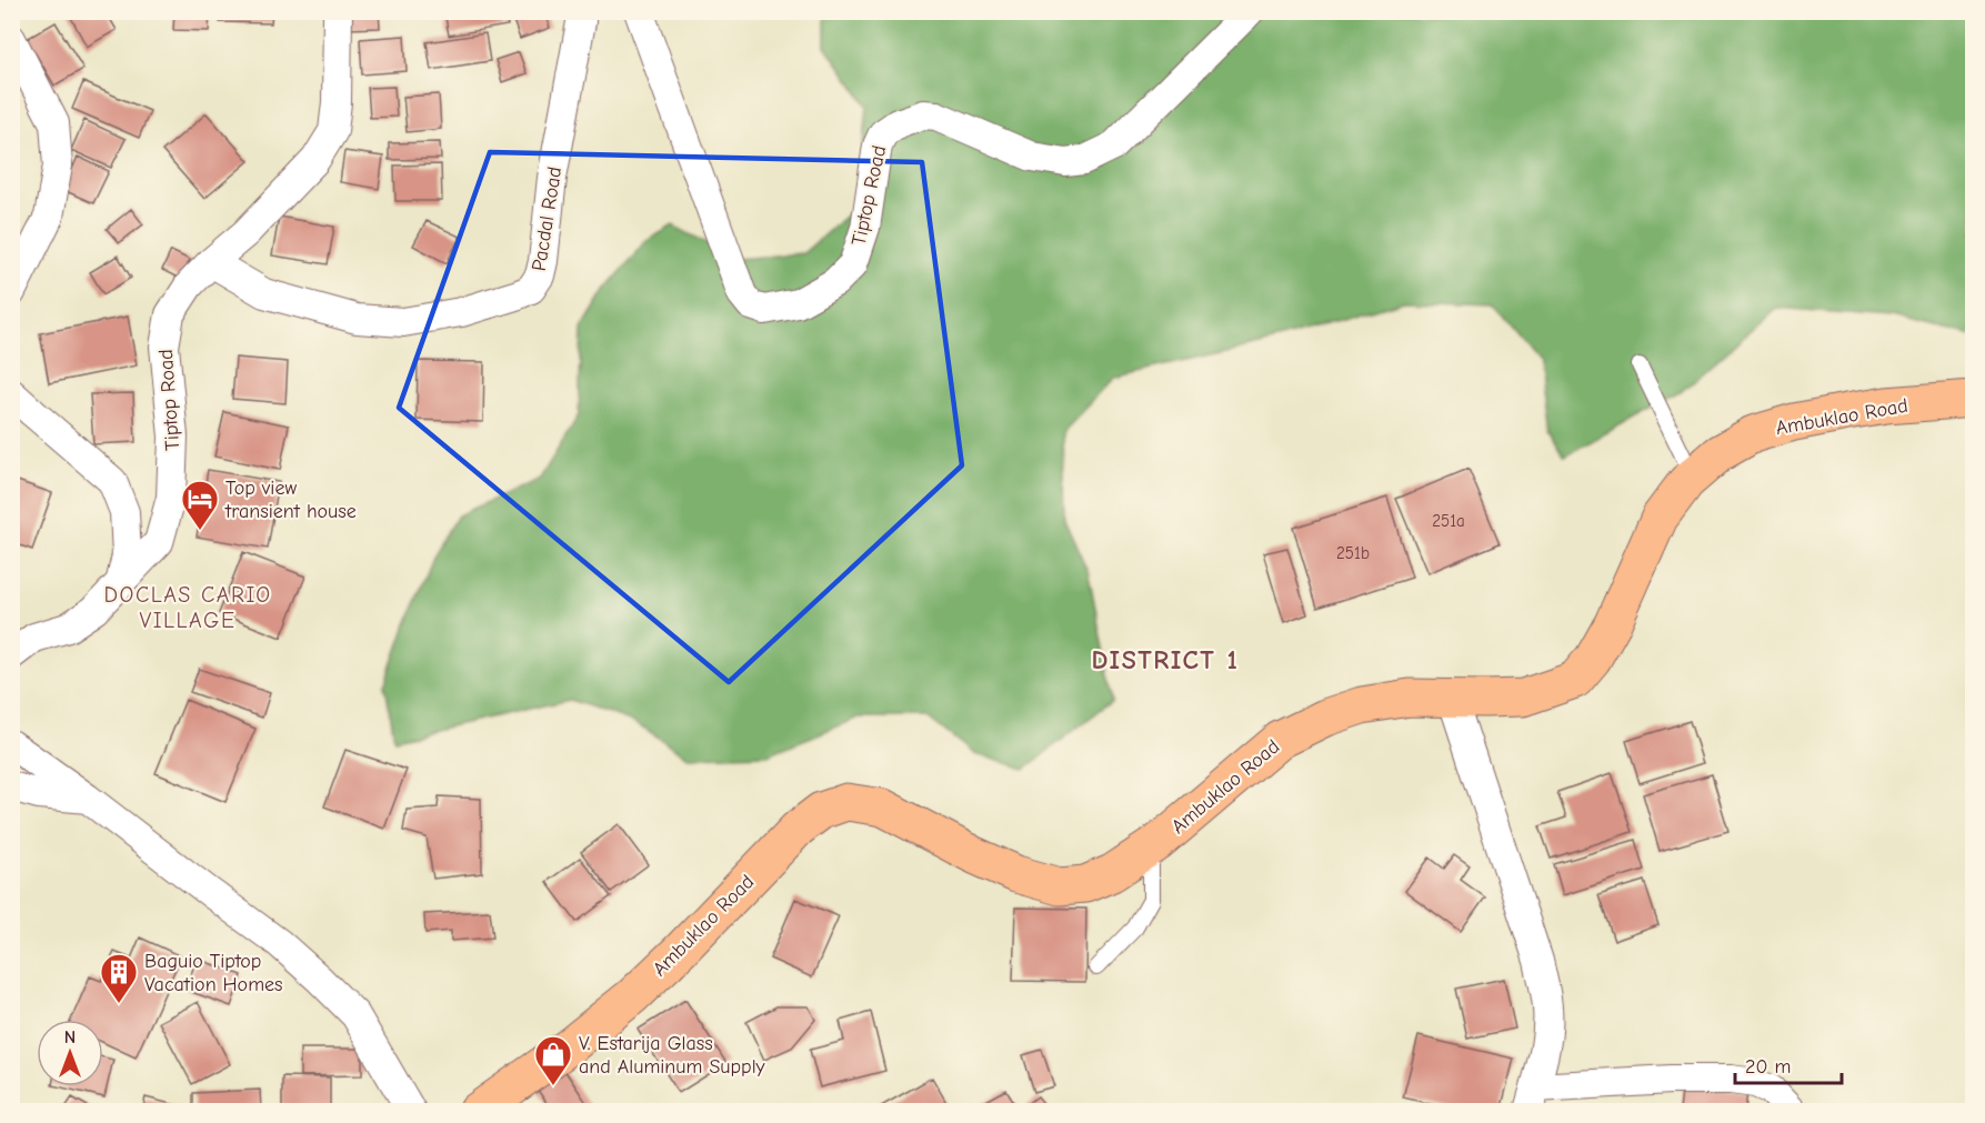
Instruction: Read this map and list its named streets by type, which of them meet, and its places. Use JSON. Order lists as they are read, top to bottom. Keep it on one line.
{"streets":{"main road":["Ambuklao Road"],"street":["Tiptop Road","Pacdal Road"]},"crossings":[["Tiptop Road","Pacdal Road"]],"districts":["DOCLAS CARIO VILLAGE","DISTRICT 1"],"places":{"hotel":["Top view transient house"],"building":["Baguio Tiptop Vacation Homes"],"shop":["V. Estarija Glass and Aluminum Supply"]},"house_numbers":["251a","251b"],"scale_bar":"20 m","north":"top"}
